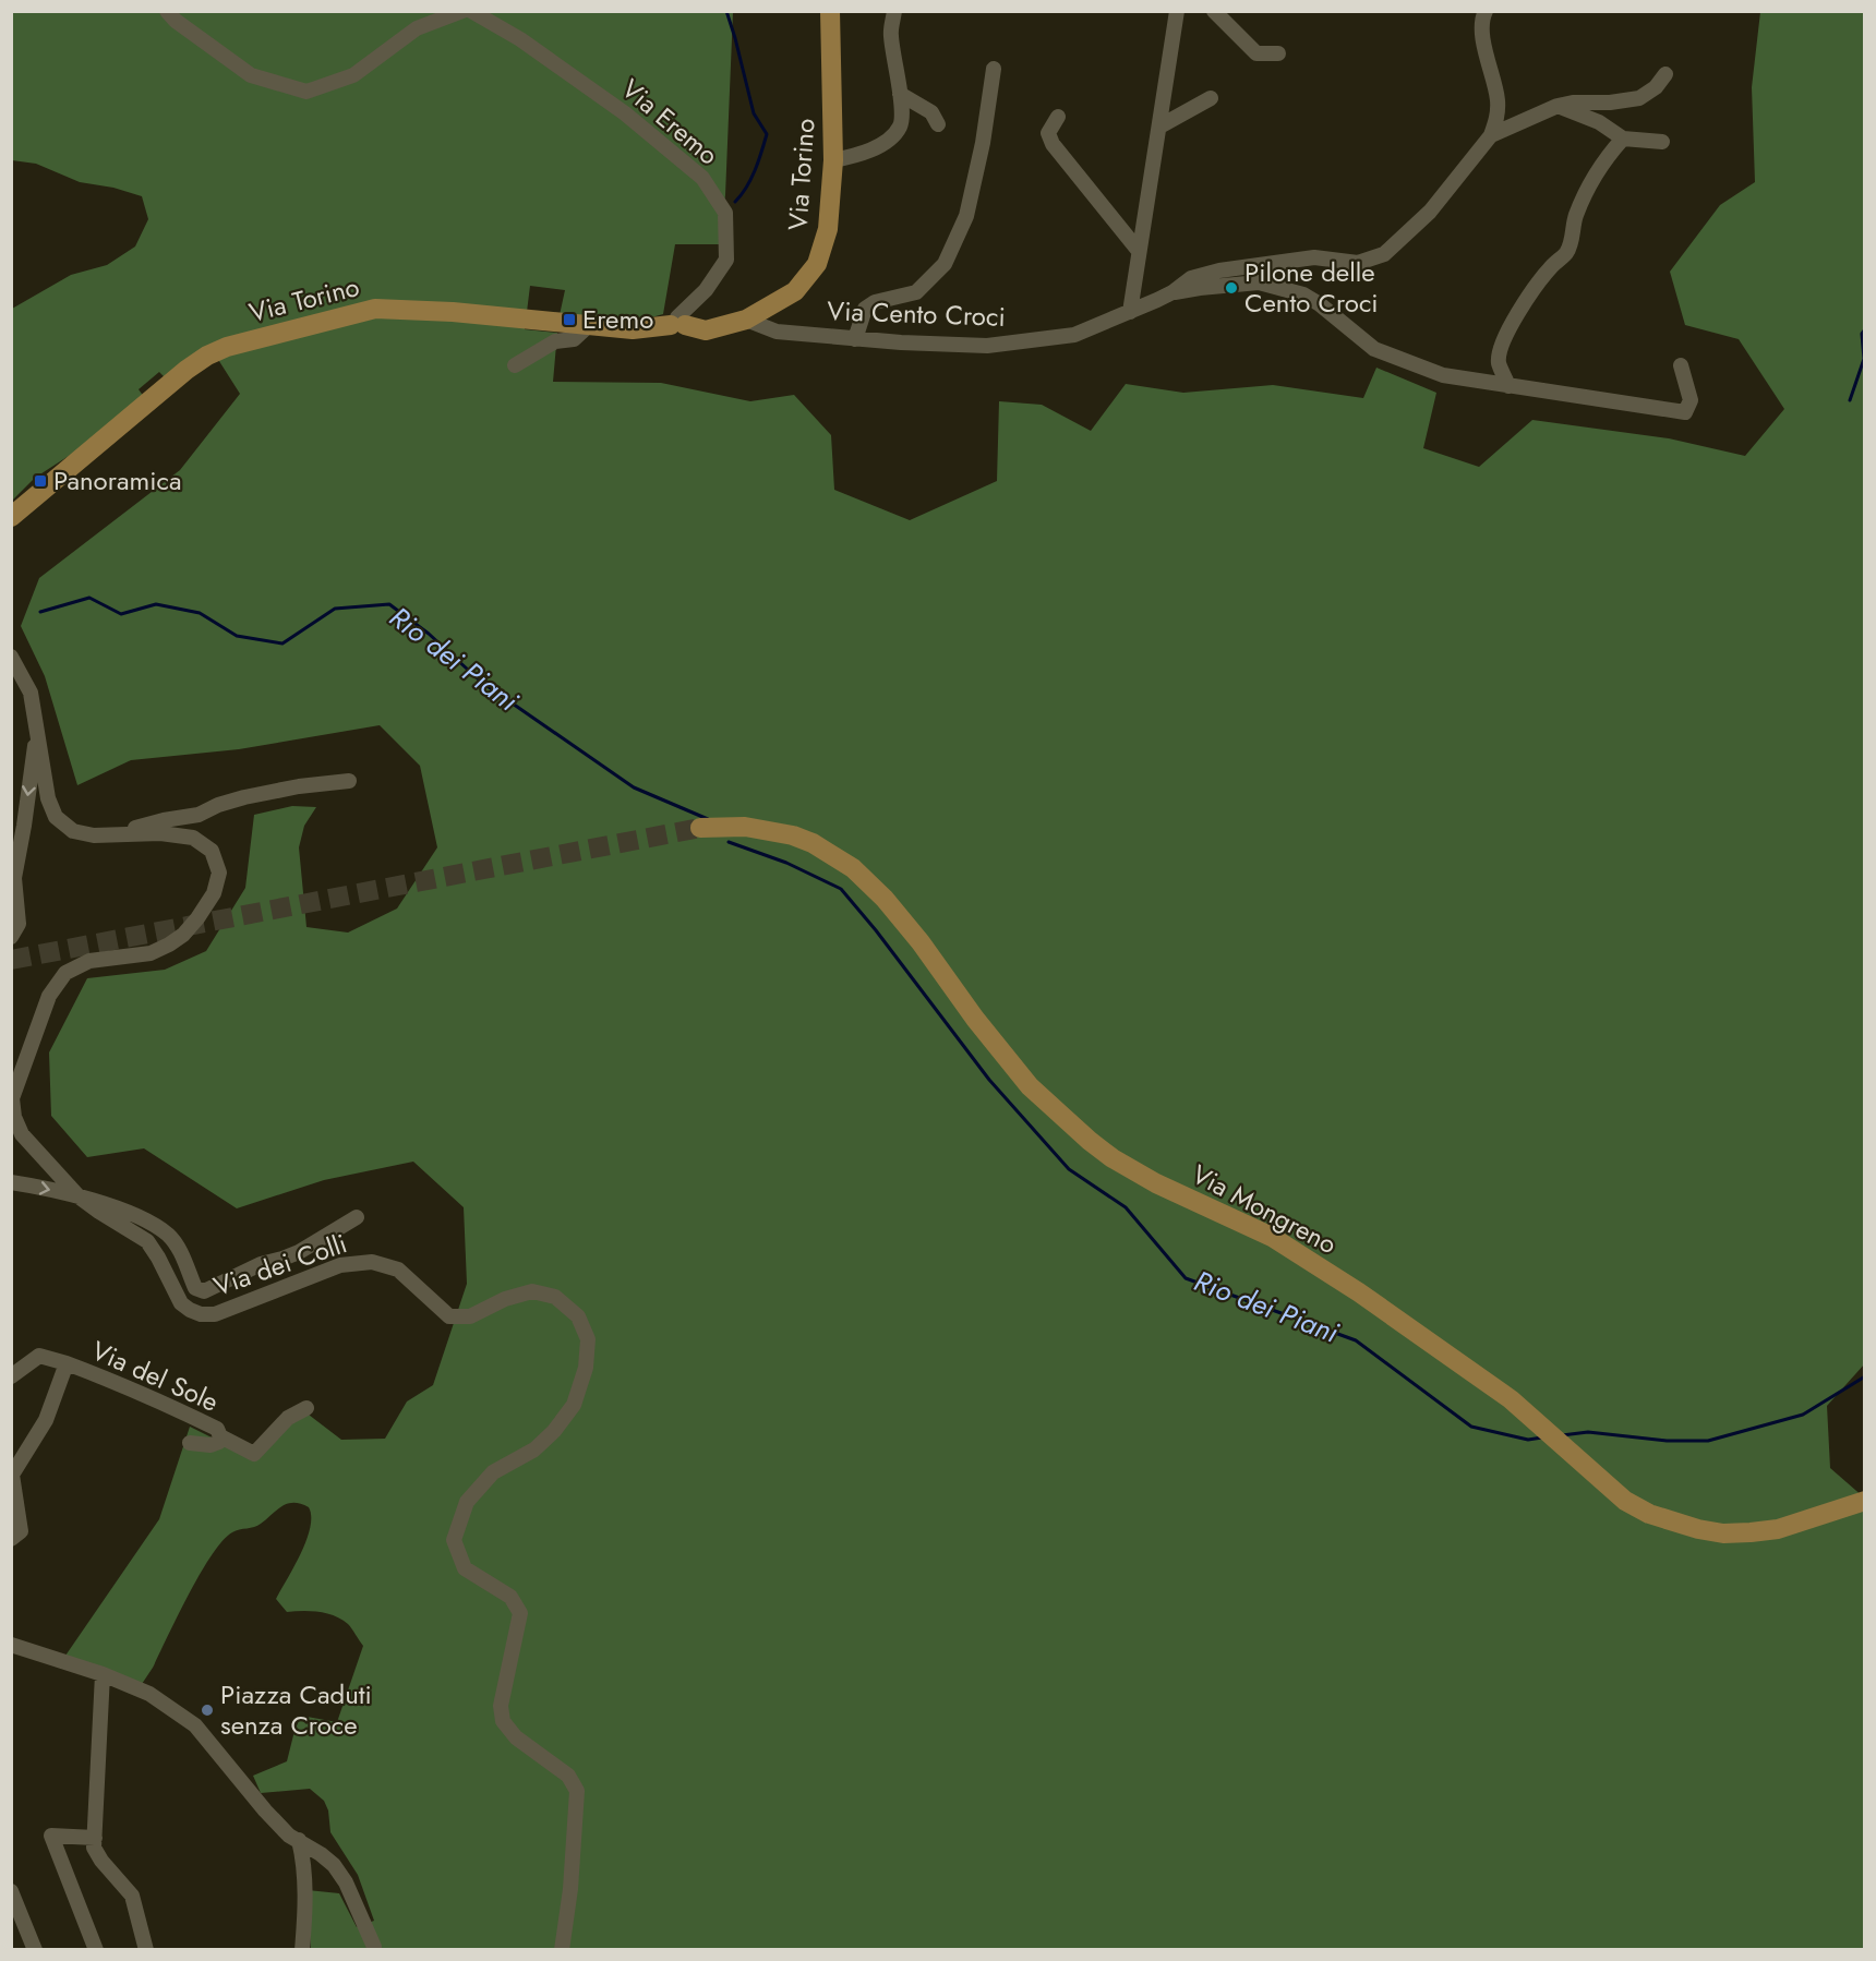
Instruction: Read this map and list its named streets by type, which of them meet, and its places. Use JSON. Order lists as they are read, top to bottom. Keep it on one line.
{"streets":{"main road":["Via Torino","Via Mongreno"],"street":["Via Eremo","Via Cento Croci","Via dei Colli","Via del Sole"]},"crossings":[["Via Eremo","Via Torino"],["Via Torino","Via Cento Croci"]],"water":["Rio dei Piani"],"places":{"other":["Pilone delle Cento Croci","Piazza Caduti senza Croce"],"transit":["Eremo","Panoramica"]}}
